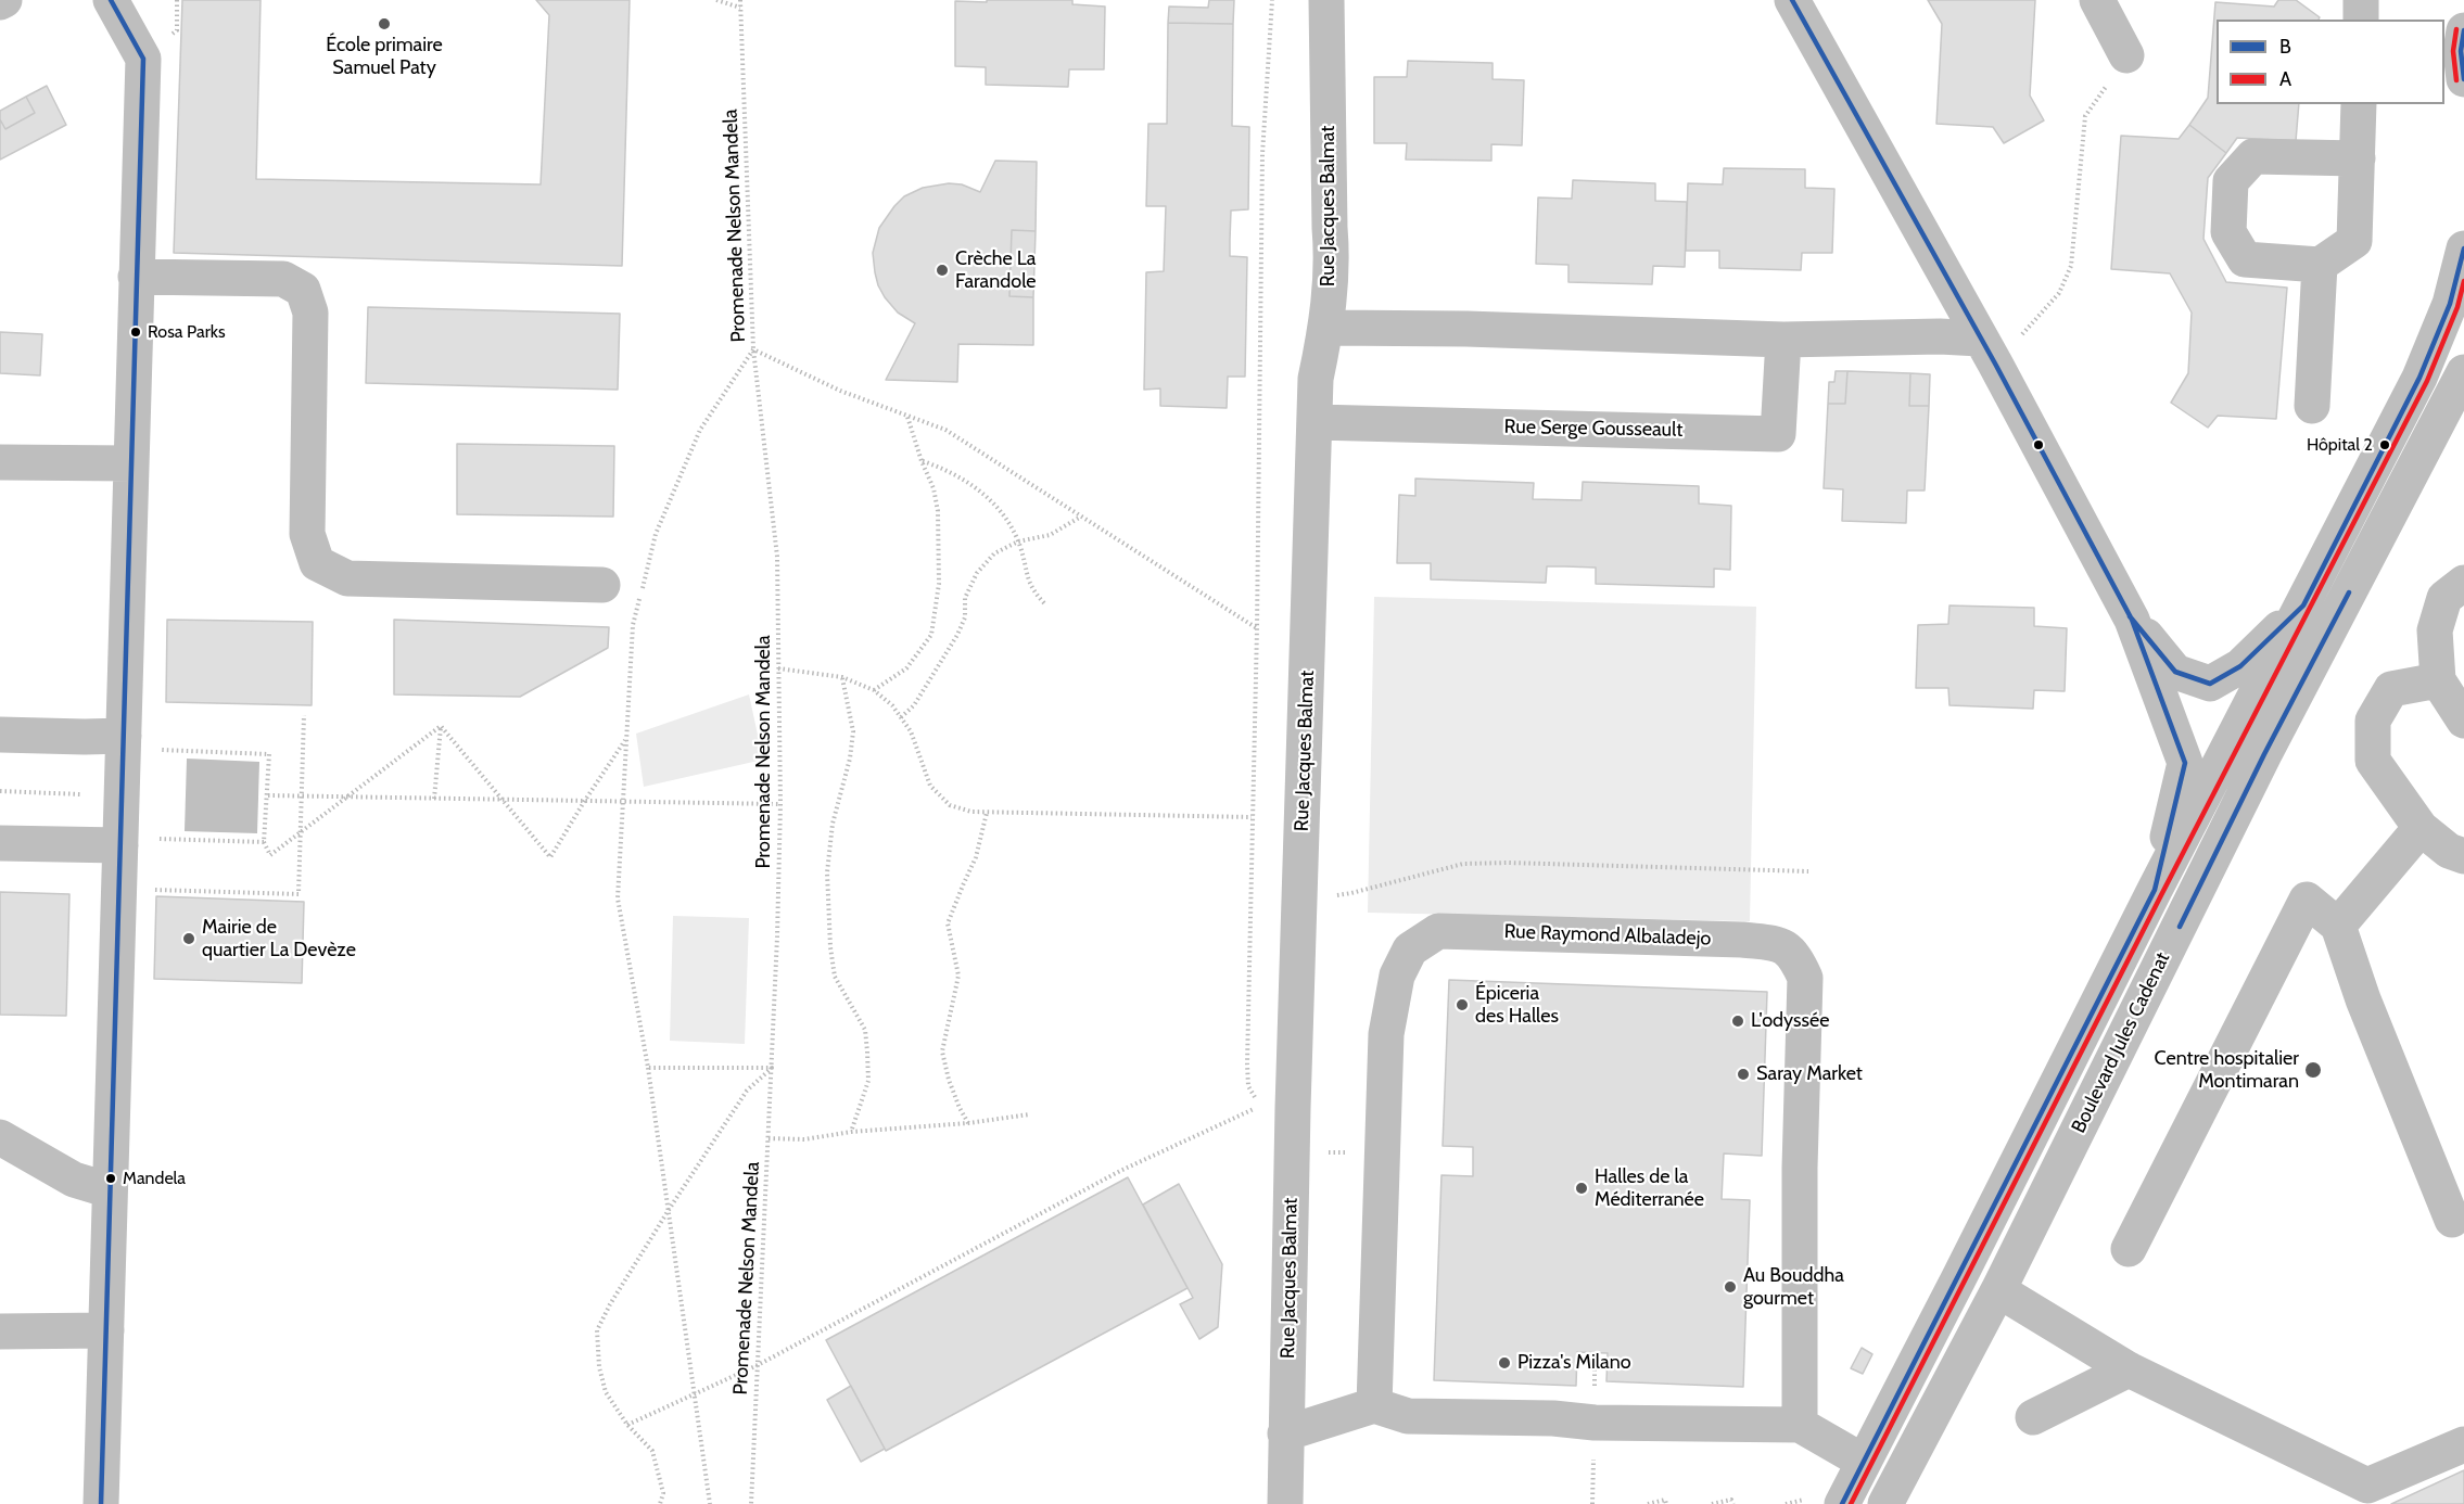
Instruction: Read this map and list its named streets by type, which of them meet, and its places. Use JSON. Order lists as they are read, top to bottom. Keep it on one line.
{"streets":{"street":["Rue Jacques Balmat","Rue Serge Gousseault","Rue Raymond Albaladejo","Boulevard Jules Cadenat"],"path":["Promenade Nelson Mandela"]},"crossings":[["Rue Jacques Balmat","Rue Serge Gousseault"]],"places":["École primaire Samuel Paty","Crèche La Farandole","Rosa Parks","Hôpital 2","Mairie de quartier La Devèze","Épiceria des Halles","L'odyssée","Centre hospitalier Montimaran","Saray Market","Mandela","Halles de la Méditerranée","Au Bouddha gourmet","Pizza's Milano"],"lines":["transit line B","transit line A"],"legend":["B","A"]}
